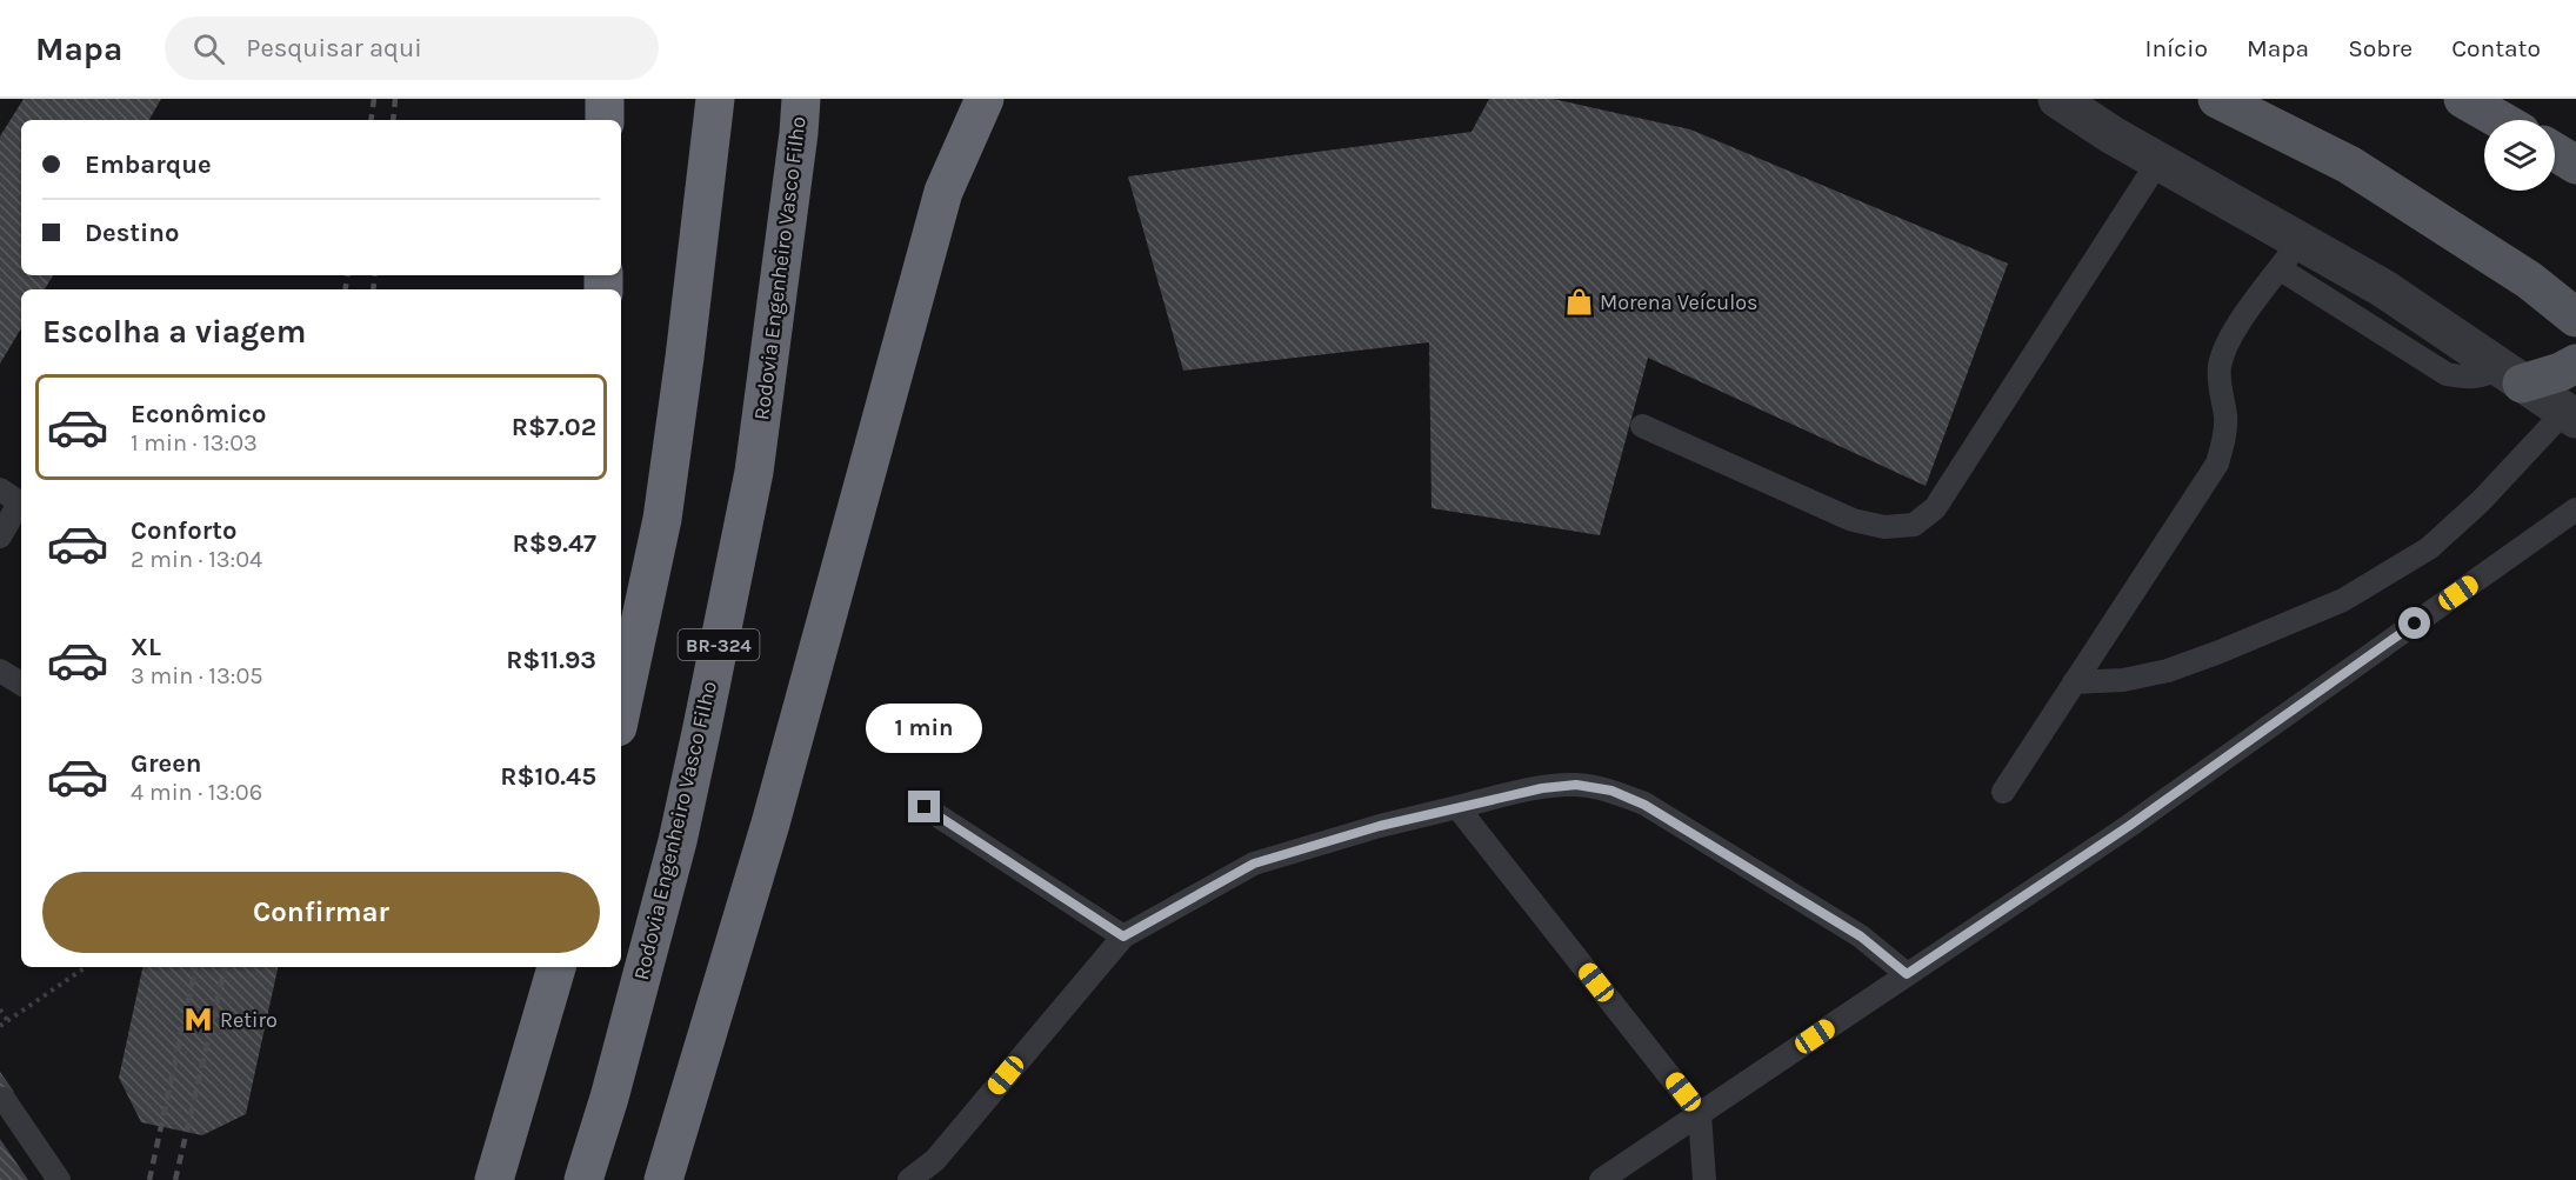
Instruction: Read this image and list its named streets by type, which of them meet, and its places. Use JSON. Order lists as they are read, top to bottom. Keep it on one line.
{"streets":{"highway":["Rodovia Engenheiro Vasco Filho","BR-324"]},"places":{"shop":["Morena Veículos"],"metro station":["Retiro"]},"page":{"header":"Mapa","search":"Pesquisar aqui","nav":["Início","Mapa","Sobre","Contato"],"banner":["Embarque","Destino"],"heading":"Escolha a viagem","list":[{"name":"Econômico","note":"1 min · 13:03","value":"R$7.02"},{"name":"Conforto","note":"2 min · 13:04","value":"R$9.47"},{"name":"XL","note":"3 min · 13:05","value":"R$11.93"},{"name":"Green","note":"4 min · 13:06","value":"R$10.45"}],"bubble":"1 min","buttons":"Confirmar"}}
